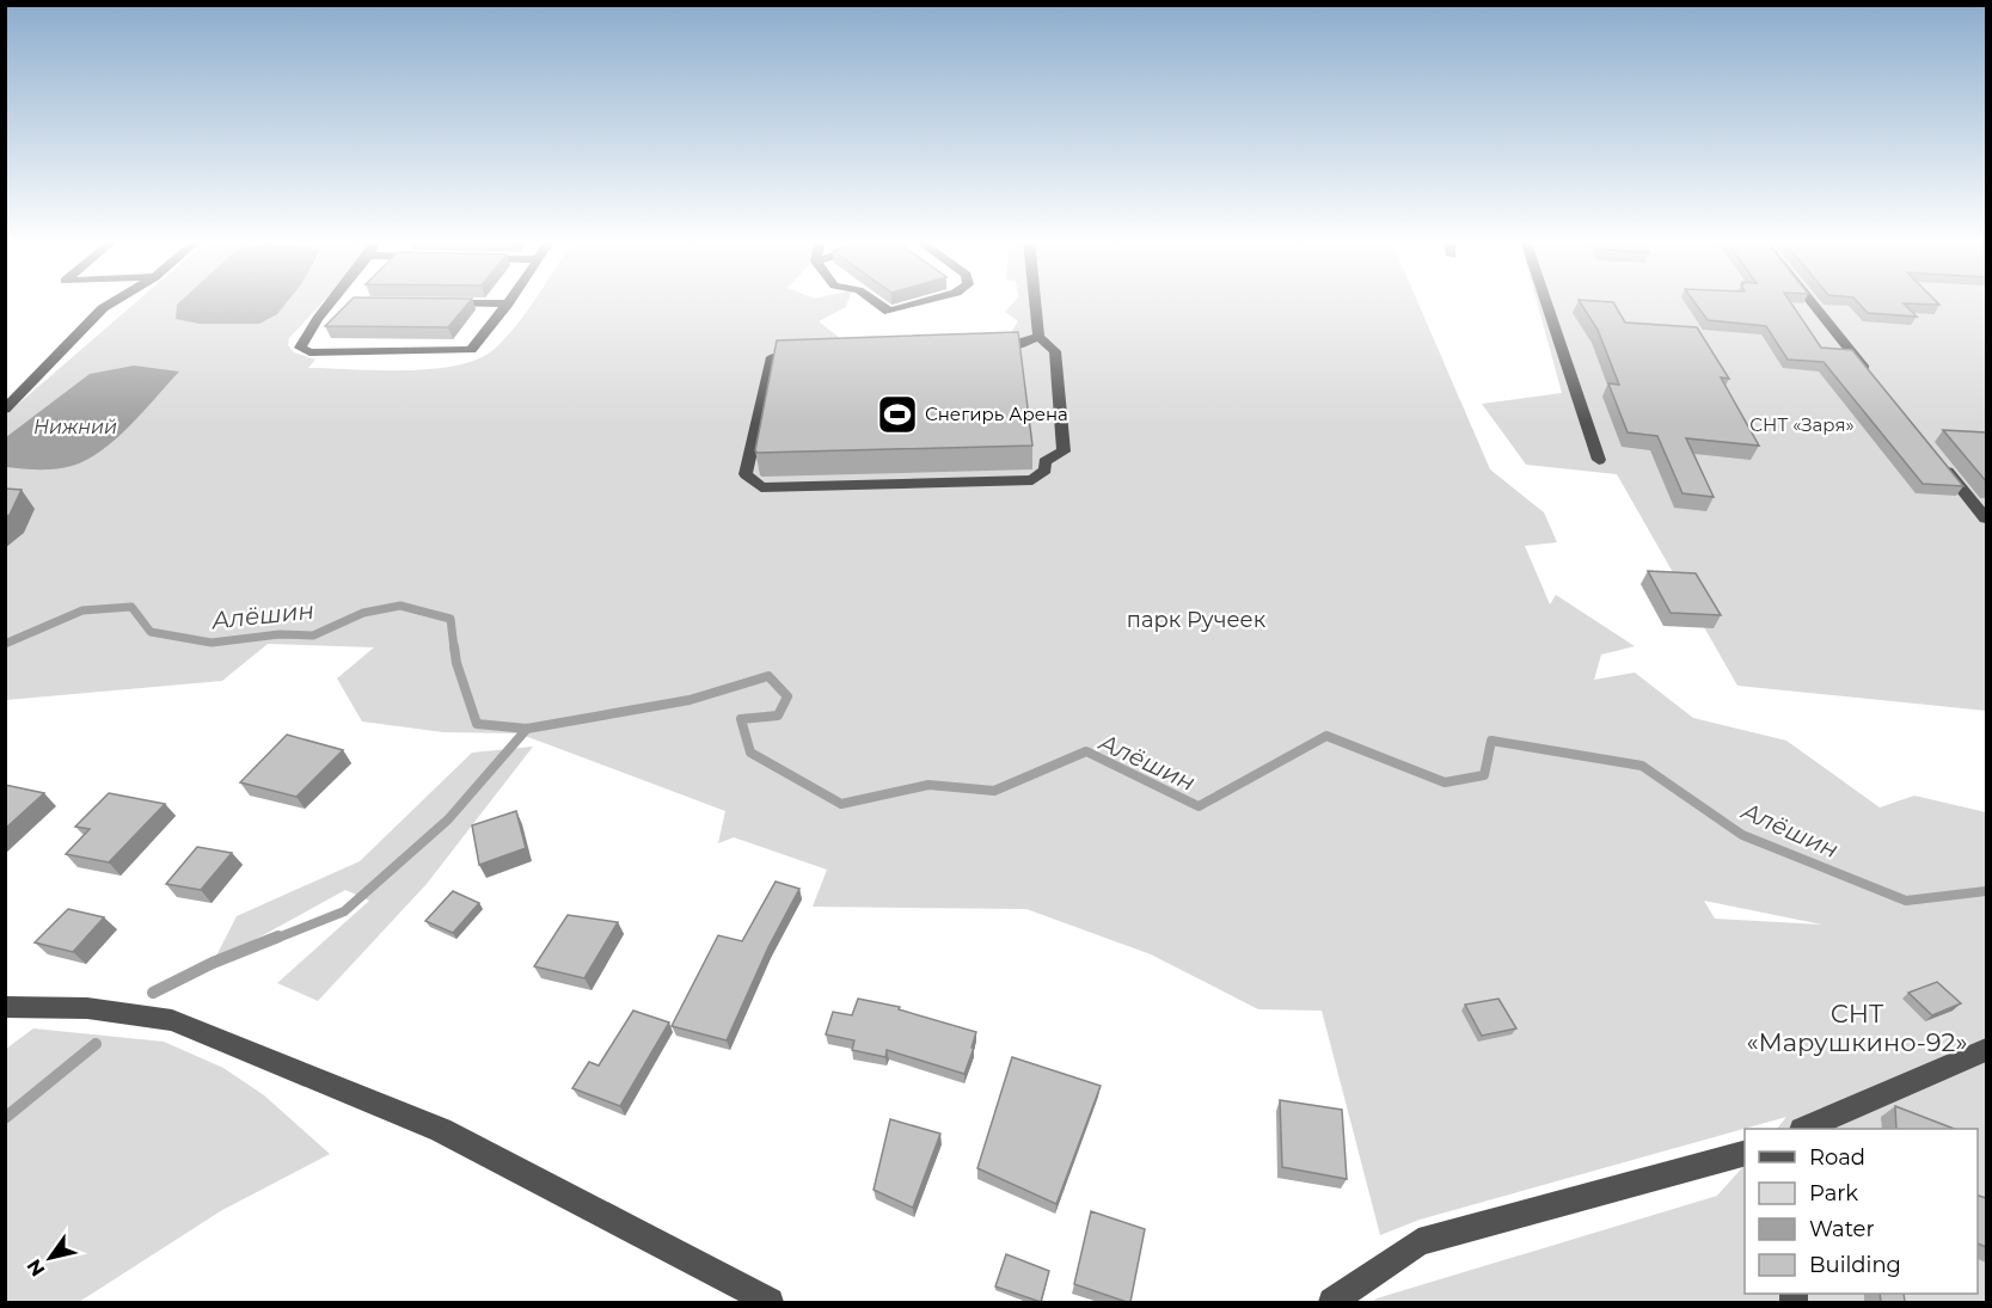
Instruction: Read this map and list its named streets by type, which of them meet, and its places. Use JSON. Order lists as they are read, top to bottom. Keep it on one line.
{"water":["Нижний","Алёшин"],"parks":["СНТ «Заря»","парк Ручеек","СНТ «Марушкино-92»"],"places":{"sports":["Снегирь Арена"]},"legend":["Road","Park","Water","Building"],"north":"bottom left"}
